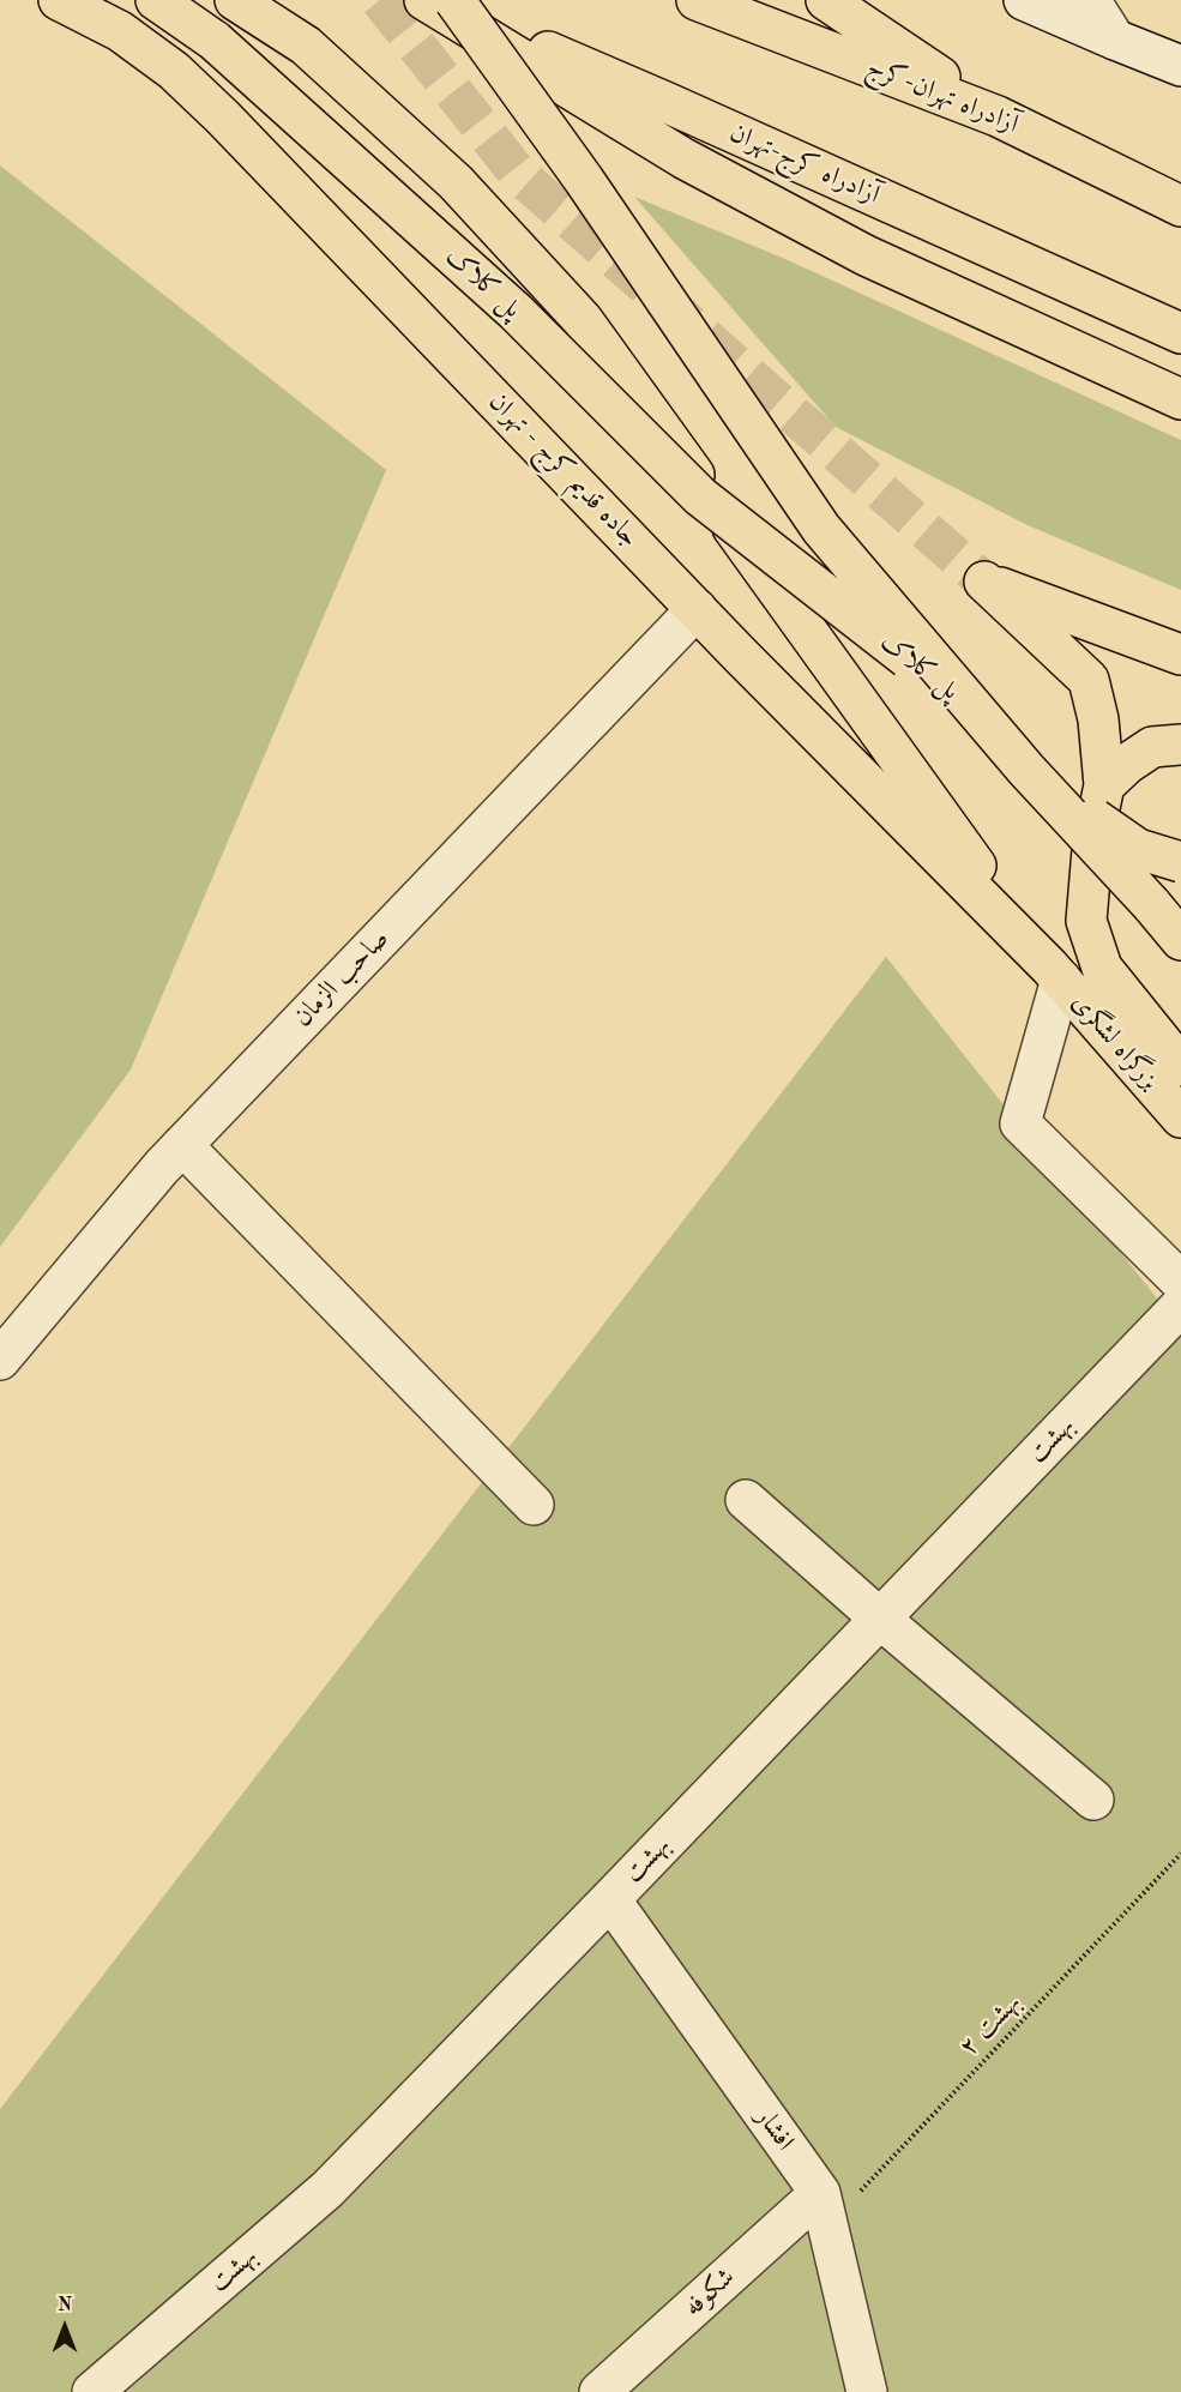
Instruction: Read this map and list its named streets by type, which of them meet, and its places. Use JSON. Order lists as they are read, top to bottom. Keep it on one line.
{"streets":{"highway":["آزادراه تهران-کرج","آزادراه کرج-تهران","پل کلاک","جاده قدیم کرج - تهران","بزرگراه لشگری"],"street":["صاحب الزمان","بهشت","افشار","شکوفه"],"path":["بهشت ۲"]},"crossings":[["جاده قدیم کرج - تهران","صاحب الزمان"],["جاده قدیم کرج - تهران","بزرگراه لشگری"],["بهشت","افشار"],["بهشت ۲","افشار"],["بهشت ۲","شکوفه"],["افشار","شکوفه"]],"north":"top"}
